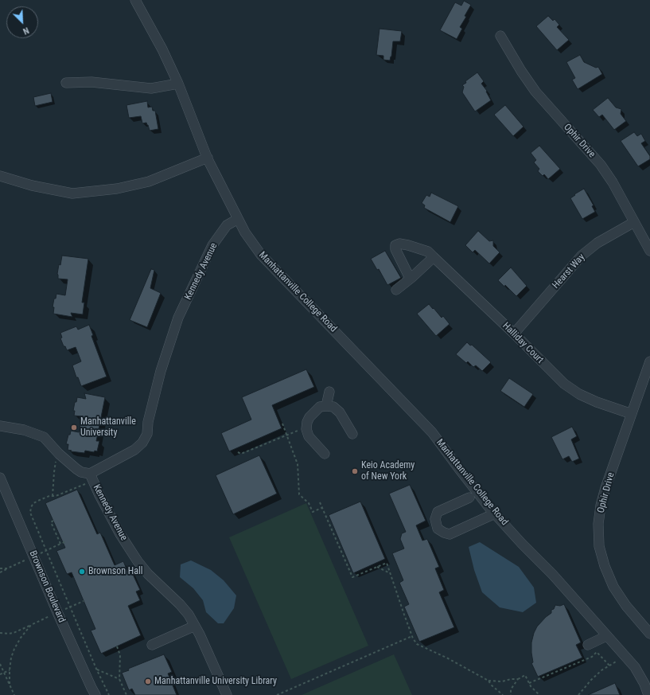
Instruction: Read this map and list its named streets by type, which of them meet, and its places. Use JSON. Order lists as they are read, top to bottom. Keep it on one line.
{"streets":{"street":["Ophir Drive","Kennedy Avenue","Hearst Way","Manhattanville College Road","Halliday Court","Brownson Boulevard"]},"crossings":[["Ophir Drive","Hearst Way"],["Ophir Drive","Halliday Court"],["Kennedy Avenue","Manhattanville College Road"],["Hearst Way","Halliday Court"]],"places":["Manhattanville University","Keio Academy of New York","Brownson Hall","Manhattanville University Library"],"north":"bottom right"}
